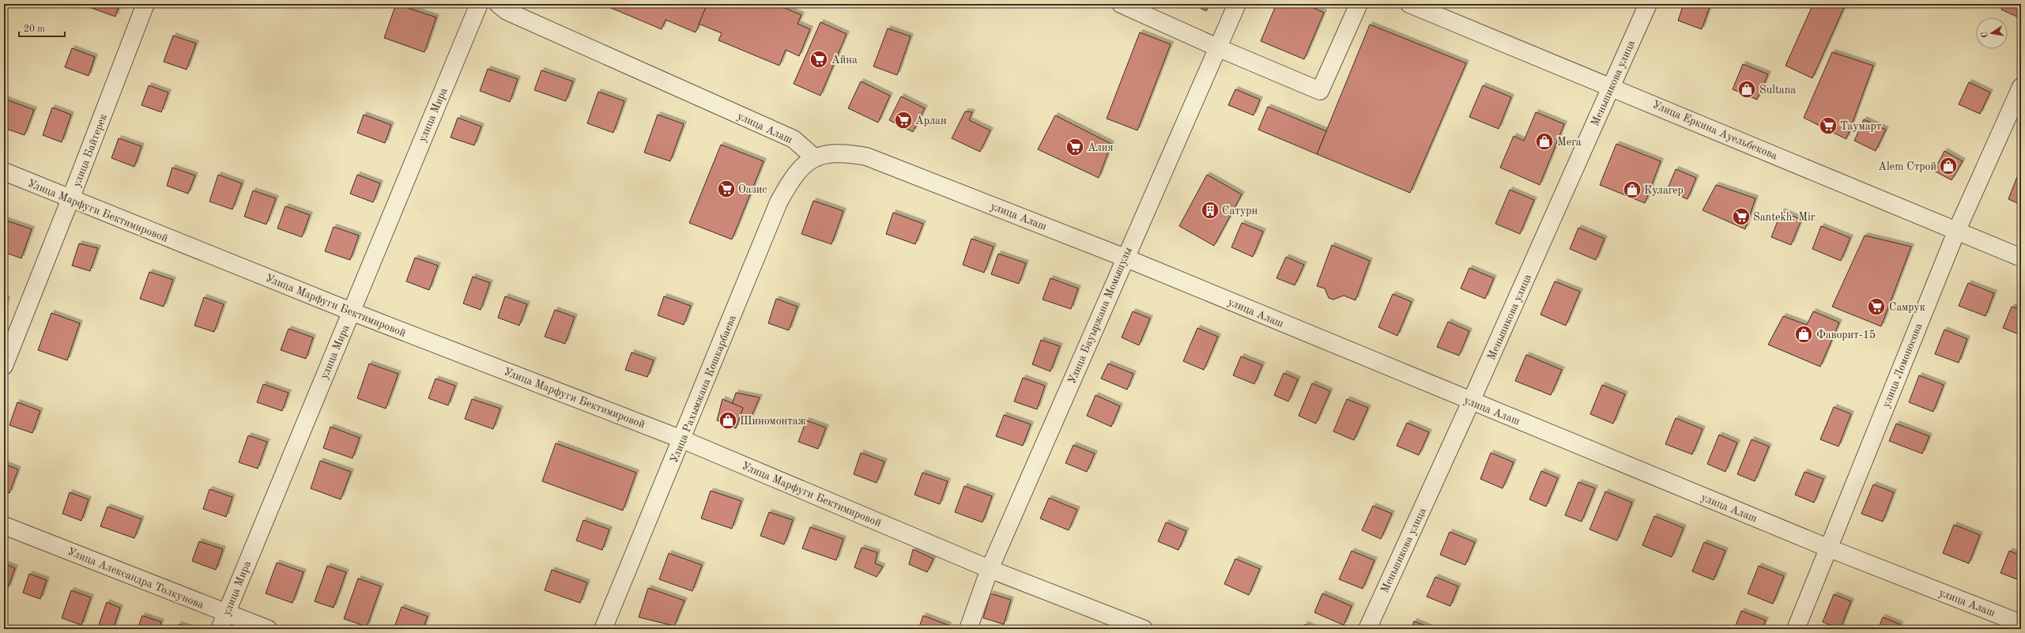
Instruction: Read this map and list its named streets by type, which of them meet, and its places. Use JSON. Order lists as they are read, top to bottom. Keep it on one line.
{"streets":{"street":["Меньшикова улица","улица Мира","улица Алаш","Улица Еркина Ауельбекова","улица Байтерек","Улица Марфуги Бектимировой","Улица Бауыржана Момышулы","улица Ломоносова","Улица Рахымжана Кошкарбаева","Улица Александра Толкунова"]},"crossings":[["Меньшикова улица","улица Алаш"],["Меньшикова улица","Улица Еркина Ауельбекова"],["улица Мира","Улица Марфуги Бектимировой"],["улица Мира","Улица Александра Толкунова"],["улица Алаш","Улица Бауыржана Момышулы"],["улица Алаш","улица Ломоносова"],["улица Алаш","Улица Рахымжана Кошкарбаева"],["Улица Еркина Ауельбекова","улица Ломоносова"],["улица Байтерек","Улица Марфуги Бектимировой"],["Улица Марфуги Бектимировой","Улица Бауыржана Момышулы"],["Улица Марфуги Бектимировой","Улица Рахымжана Кошкарбаева"]],"places":{"supermarket":["Айна","Арлан","Таумарт","Алия","Оазис","Santekh. Mir","Самрук"],"shop":["Sultana","Мега","Alem Строй","Кулагер","Фаворит-15","Шиномонтаж"],"building":["Сатурн"]},"scale_bar":"20 m","north":"left"}
